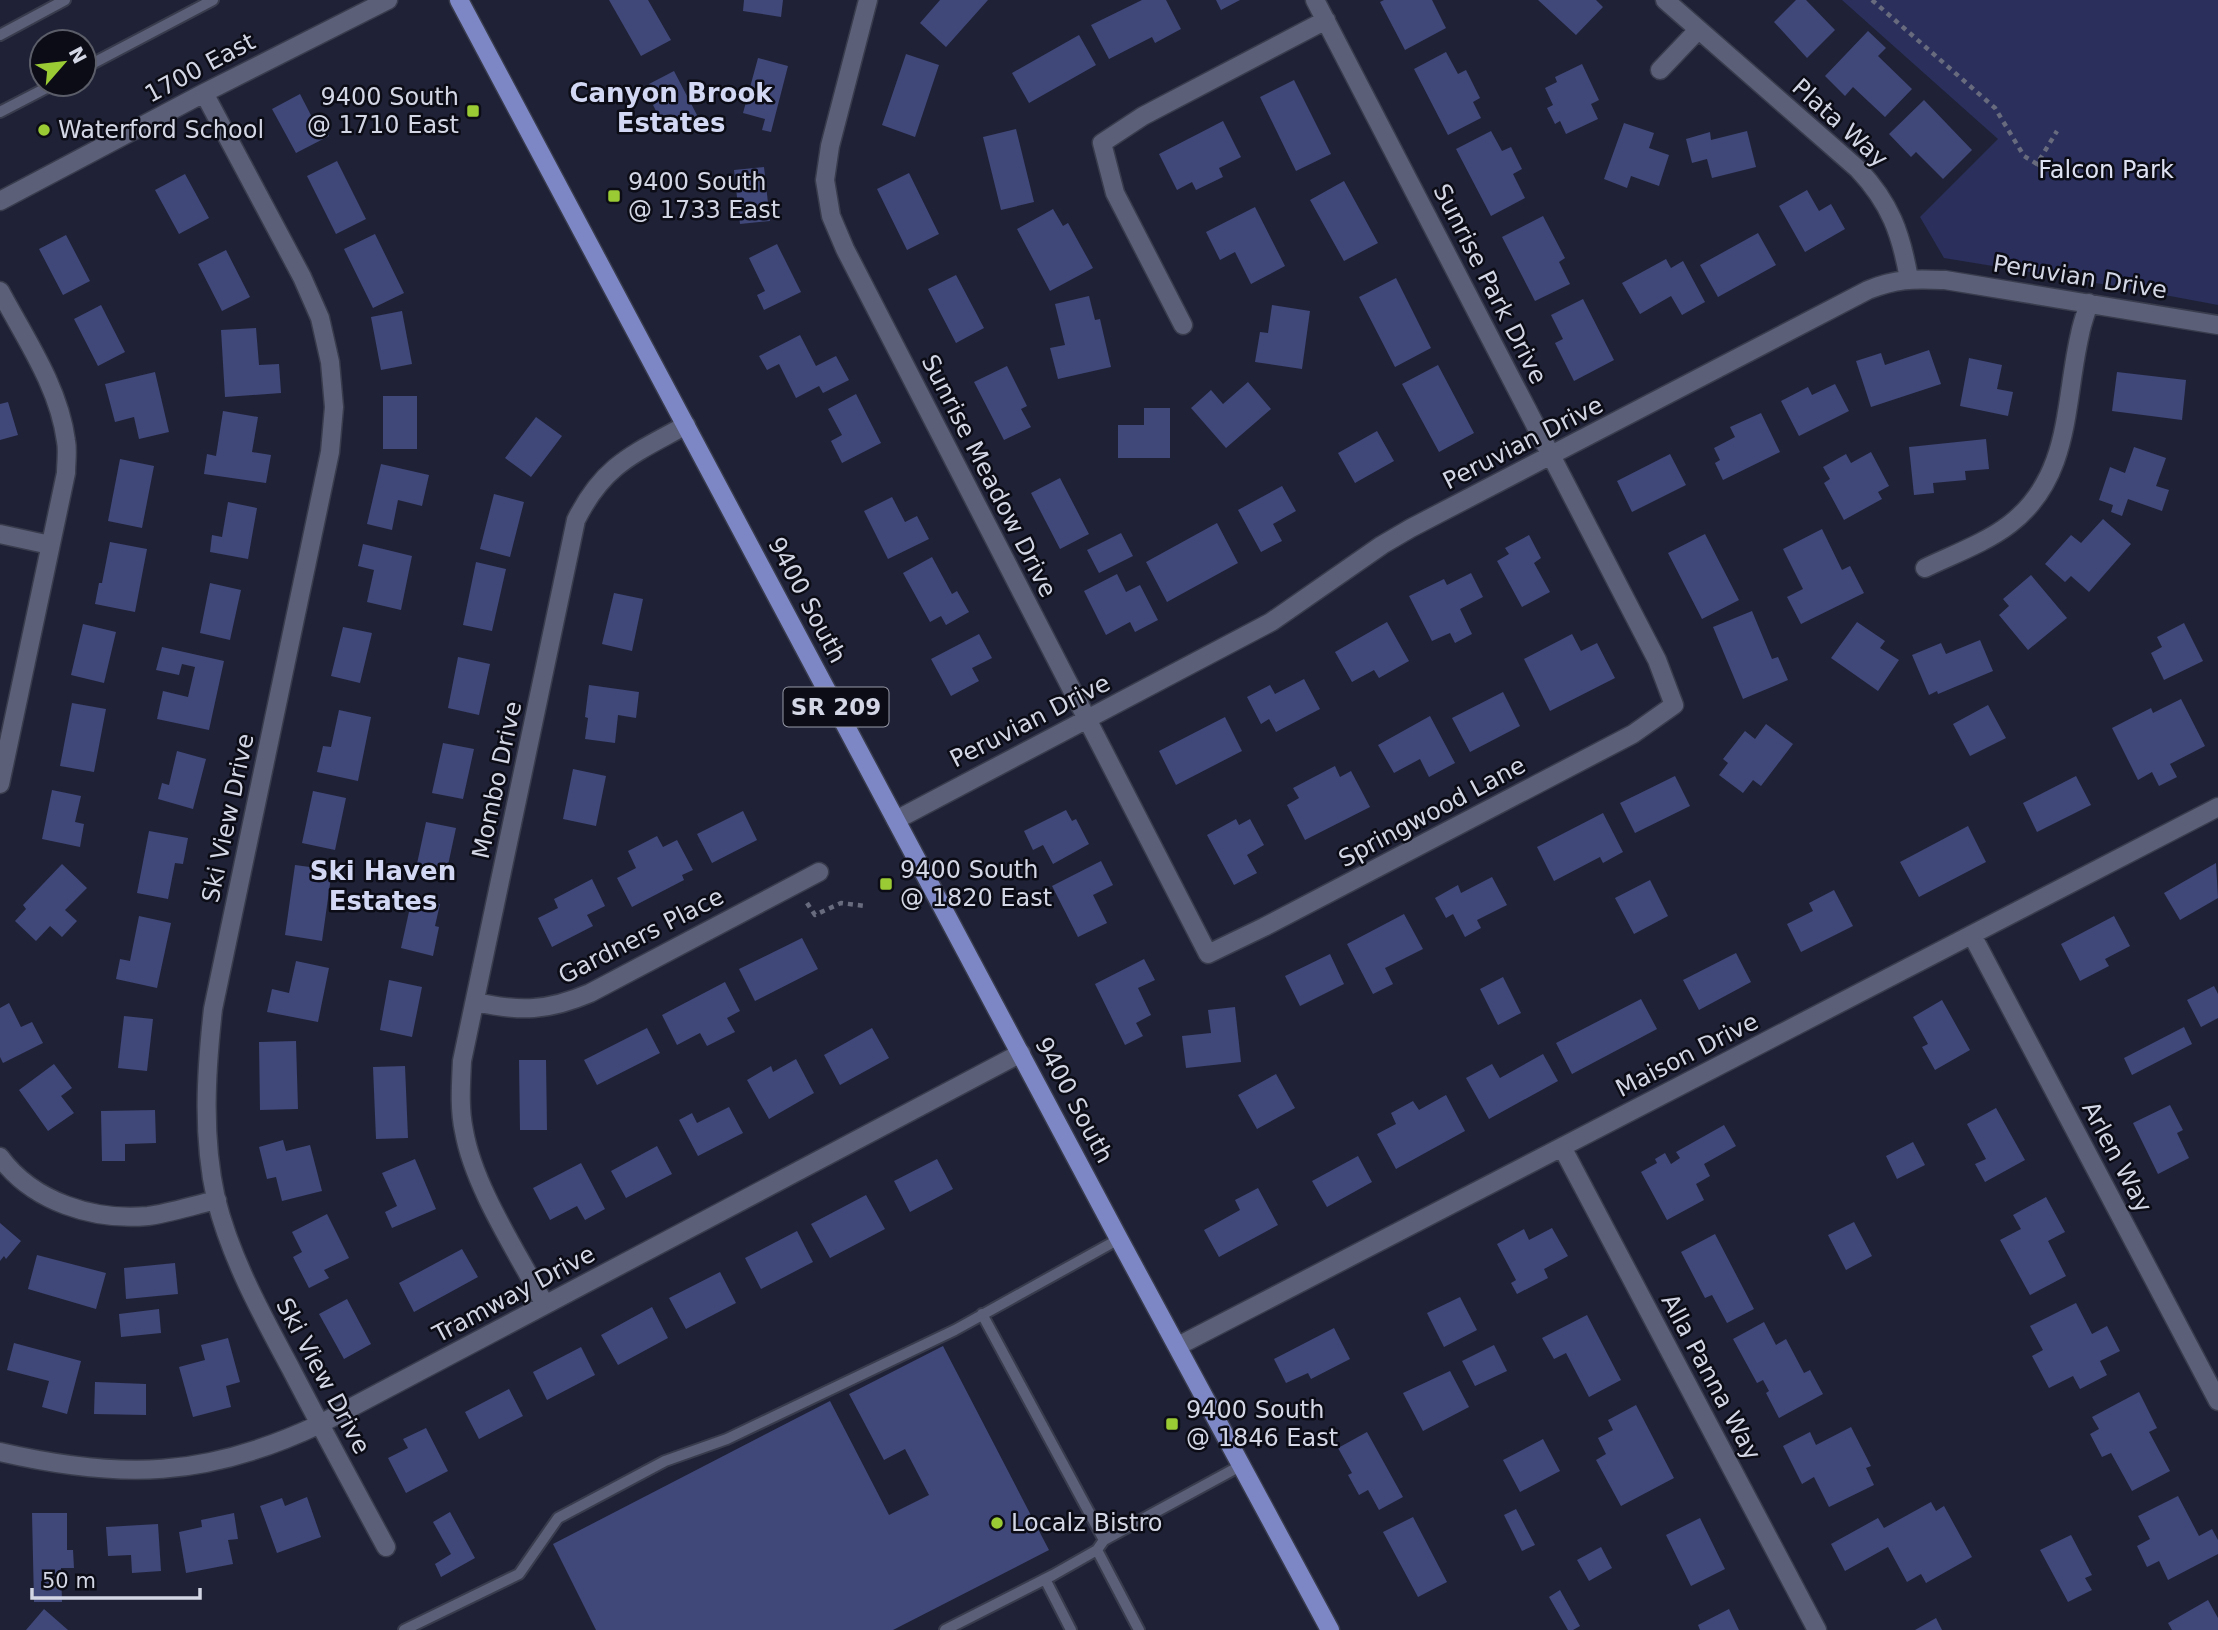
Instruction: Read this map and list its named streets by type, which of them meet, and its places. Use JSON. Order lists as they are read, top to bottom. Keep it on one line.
{"streets":{"main road":["9400 South","SR 209"],"street":["1700 East","Plata Way","Peruvian Drive","Sunrise Park Drive","Sunrise Meadow Drive","Mombo Drive","Springwood Lane","Ski View Drive","Gardners Place","Maison Drive","Arlen Way","Tramway Drive","Alla Panna Way"]},"crossings":[["1700 East","Ski View Drive"],["Plata Way","Peruvian Drive"],["Peruvian Drive","Sunrise Park Drive"],["Peruvian Drive","Sunrise Meadow Drive"],["Peruvian Drive","9400 South"],["Sunrise Park Drive","Springwood Lane"],["Sunrise Meadow Drive","Springwood Lane"],["9400 South","Mombo Drive"],["9400 South","Maison Drive"],["9400 South","Tramway Drive"],["Mombo Drive","Gardners Place"],["Mombo Drive","Tramway Drive"],["Ski View Drive","Tramway Drive"],["Maison Drive","Arlen Way"],["Maison Drive","Alla Panna Way"]],"districts":["Canyon Brook Estates","Ski Haven Estates"],"parks":["Falcon Park"],"places":{"transit":["9400 South @ 1710 East","9400 South @ 1733 East","9400 South @ 1820 East","9400 South @ 1846 East"],"other":["Waterford School","Localz Bistro"]},"scale_bar":"50 m","north":"top right"}
